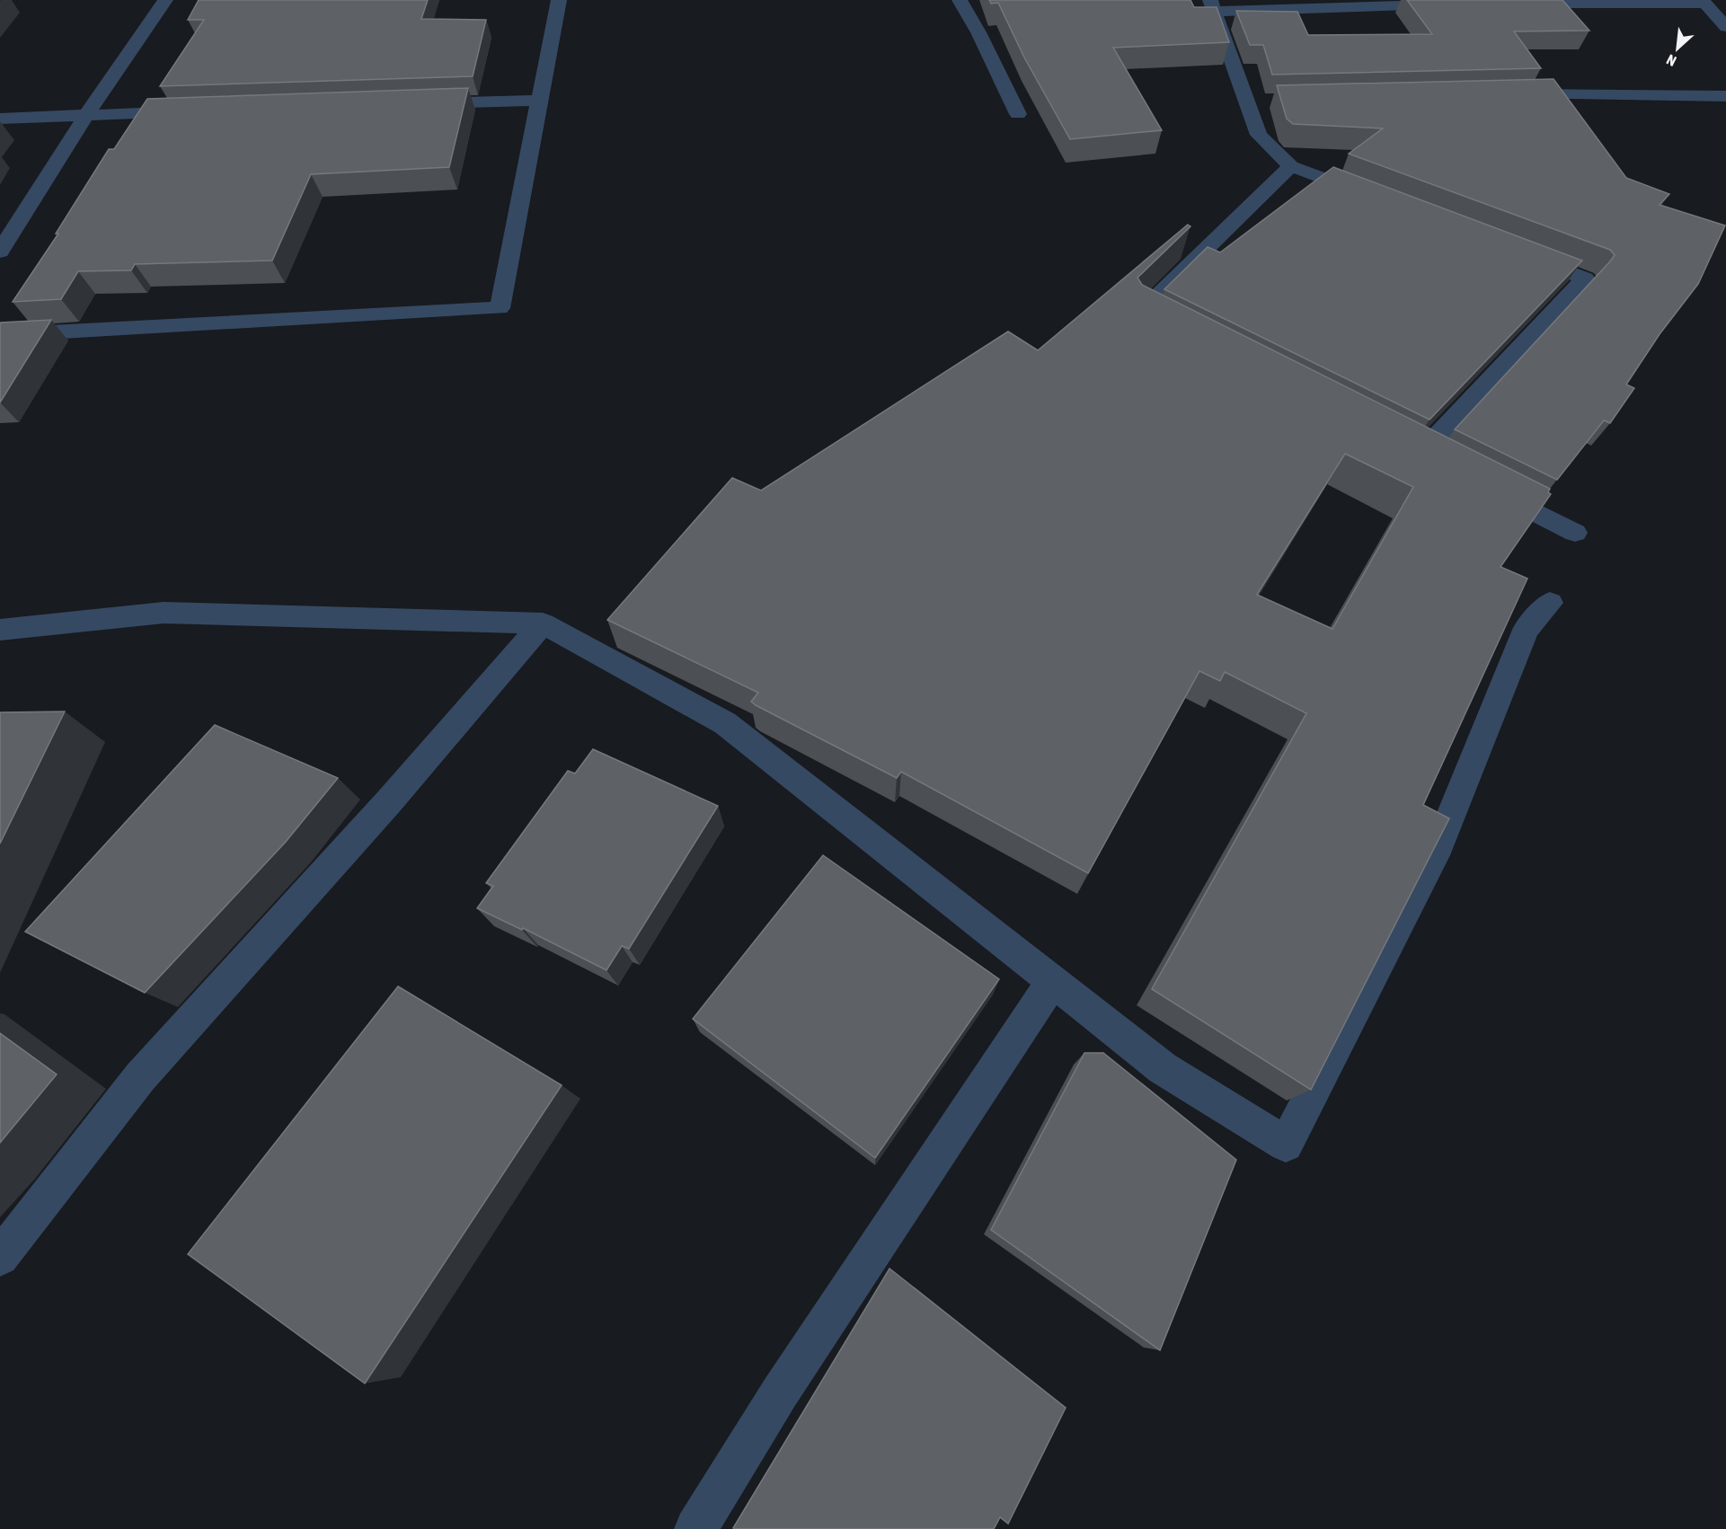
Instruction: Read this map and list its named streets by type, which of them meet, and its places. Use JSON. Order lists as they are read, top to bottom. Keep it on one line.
{"north":"bottom left"}
